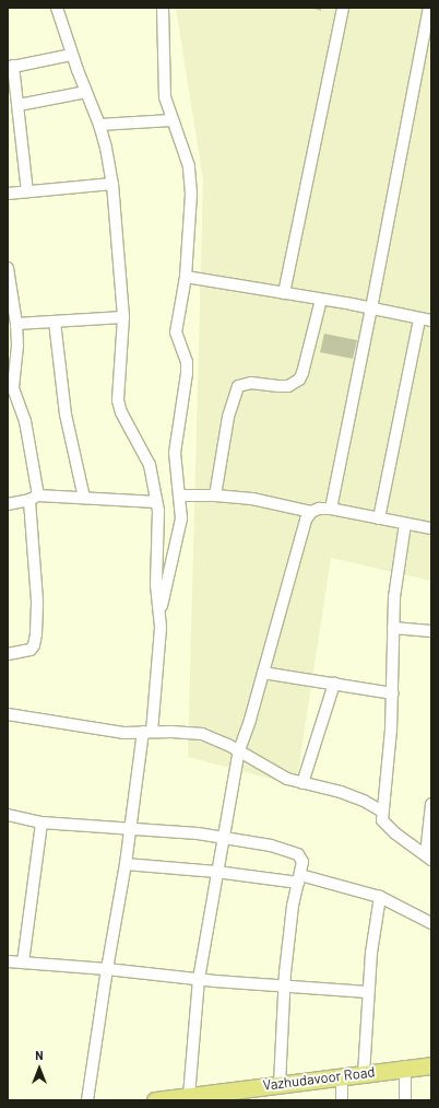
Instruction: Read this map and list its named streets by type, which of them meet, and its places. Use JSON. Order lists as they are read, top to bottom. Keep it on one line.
{"streets":{"main road":["Vazhudavoor Road"]},"north":"top"}
